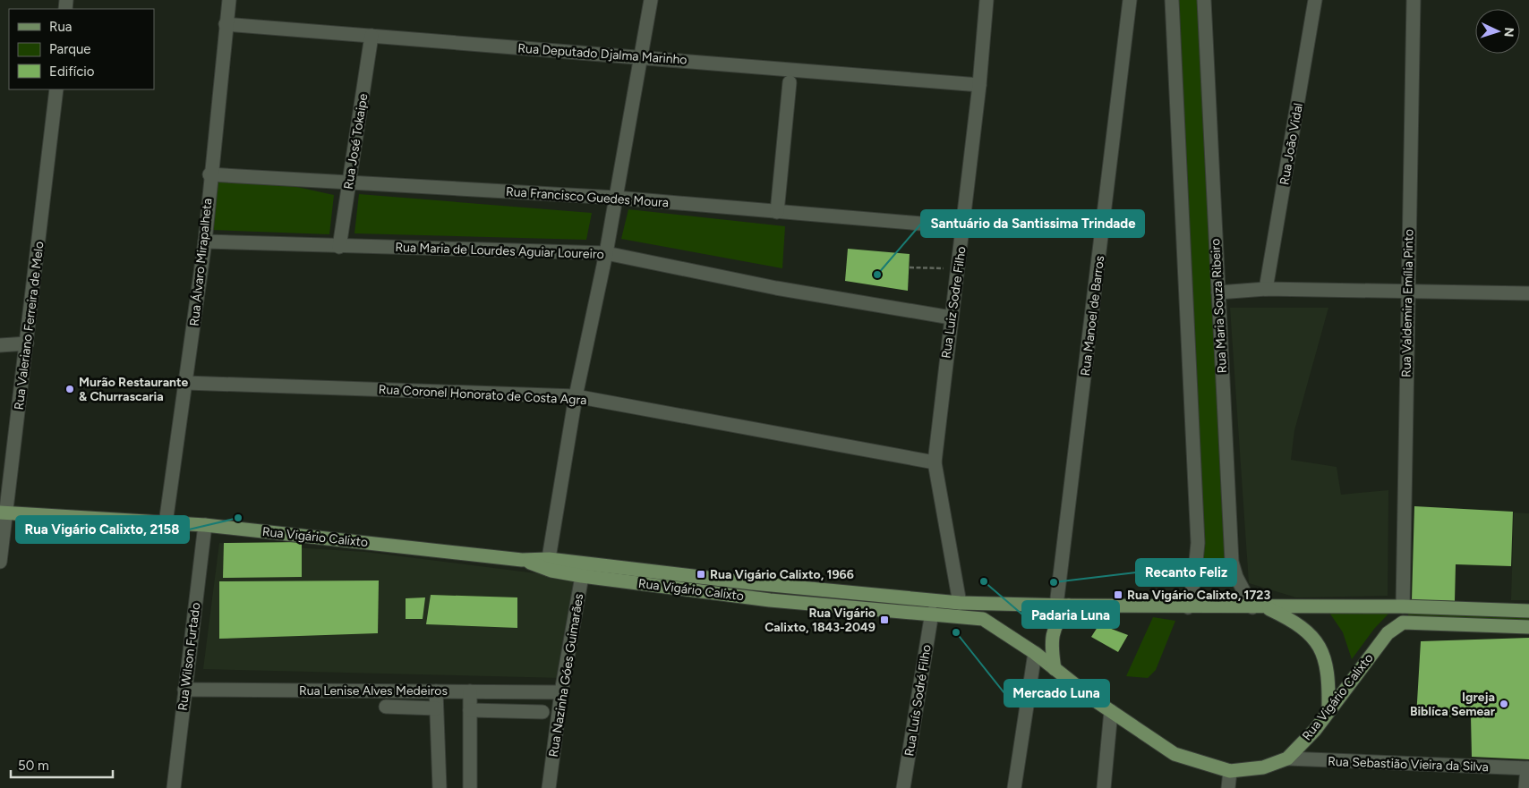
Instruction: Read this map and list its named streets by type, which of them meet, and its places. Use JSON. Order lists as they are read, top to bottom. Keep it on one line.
{"streets":{"main road":["Rua Vigário Calixto"],"street":["Rua Deputado Djalma Marinho","Rua José Tokaipe","Rua João Vidal","Rua Francisco Guedes Moura","Rua Maria de Lourdes Aguiar Loureiro","Rua Álvaro Mirapalheta","Rua Luiz Sodre Filho","Rua Valdemira Emília Pinto","Rua Maria Souza Ribeiro","Rua Manoel de Barros","Rua Valeriano Ferreira de Melo","Rua Coronel Honorato de Costa Agra","Rua Wilson Furtado","Rua Nazinha Góes Guimarães","Rua Lenise Alves Medeiros","Rua Luís Sodré Filho","Rua Sebastião Vieira da Silva"]},"crossings":[["Rua Deputado Djalma Marinho","Rua José Tokaipe"],["Rua Deputado Djalma Marinho","Rua Álvaro Mirapalheta"],["Rua Deputado Djalma Marinho","Rua Luiz Sodre Filho"],["Rua José Tokaipe","Rua Francisco Guedes Moura"],["Rua José Tokaipe","Rua Maria de Lourdes Aguiar Loureiro"],["Rua Francisco Guedes Moura","Rua Álvaro Mirapalheta"],["Rua Francisco Guedes Moura","Rua Luiz Sodre Filho"],["Rua Maria de Lourdes Aguiar Loureiro","Rua Álvaro Mirapalheta"],["Rua Maria de Lourdes Aguiar Loureiro","Rua Luiz Sodre Filho"],["Rua Álvaro Mirapalheta","Rua Coronel Honorato de Costa Agra"],["Rua Álvaro Mirapalheta","Rua Vigário Calixto"],["Rua Luiz Sodre Filho","Rua Coronel Honorato de Costa Agra"],["Rua Luiz Sodre Filho","Rua Vigário Calixto"],["Rua Valdemira Emília Pinto","Rua Vigário Calixto"],["Rua Maria Souza Ribeiro","Rua Vigário Calixto"],["Rua Manoel de Barros","Rua Vigário Calixto"],["Rua Valeriano Ferreira de Melo","Rua Vigário Calixto"],["Rua Vigário Calixto","Rua Wilson Furtado"],["Rua Vigário Calixto","Rua Nazinha Góes Guimarães"],["Rua Vigário Calixto","Rua Luís Sodré Filho"],["Rua Vigário Calixto","Rua Sebastião Vieira da Silva"],["Rua Wilson Furtado","Rua Lenise Alves Medeiros"],["Rua Nazinha Góes Guimarães","Rua Lenise Alves Medeiros"]],"places":{"other":["Santuário da Santissima Trindade","Murão Restaurante & Churrascaria","Rua Vigário Calixto, 2158","Padaria Luna","Recanto Feliz","Mercado Luna","Igreja Biblíca Semear"],"transit":["Rua Vigário Calixto, 1966","Rua Vigário Calixto, 1723","Rua Vigário Calixto, 1843-2049"]},"legend":["Rua","Parque","Edifício"],"scale_bar":"50 m","north":"right"}
